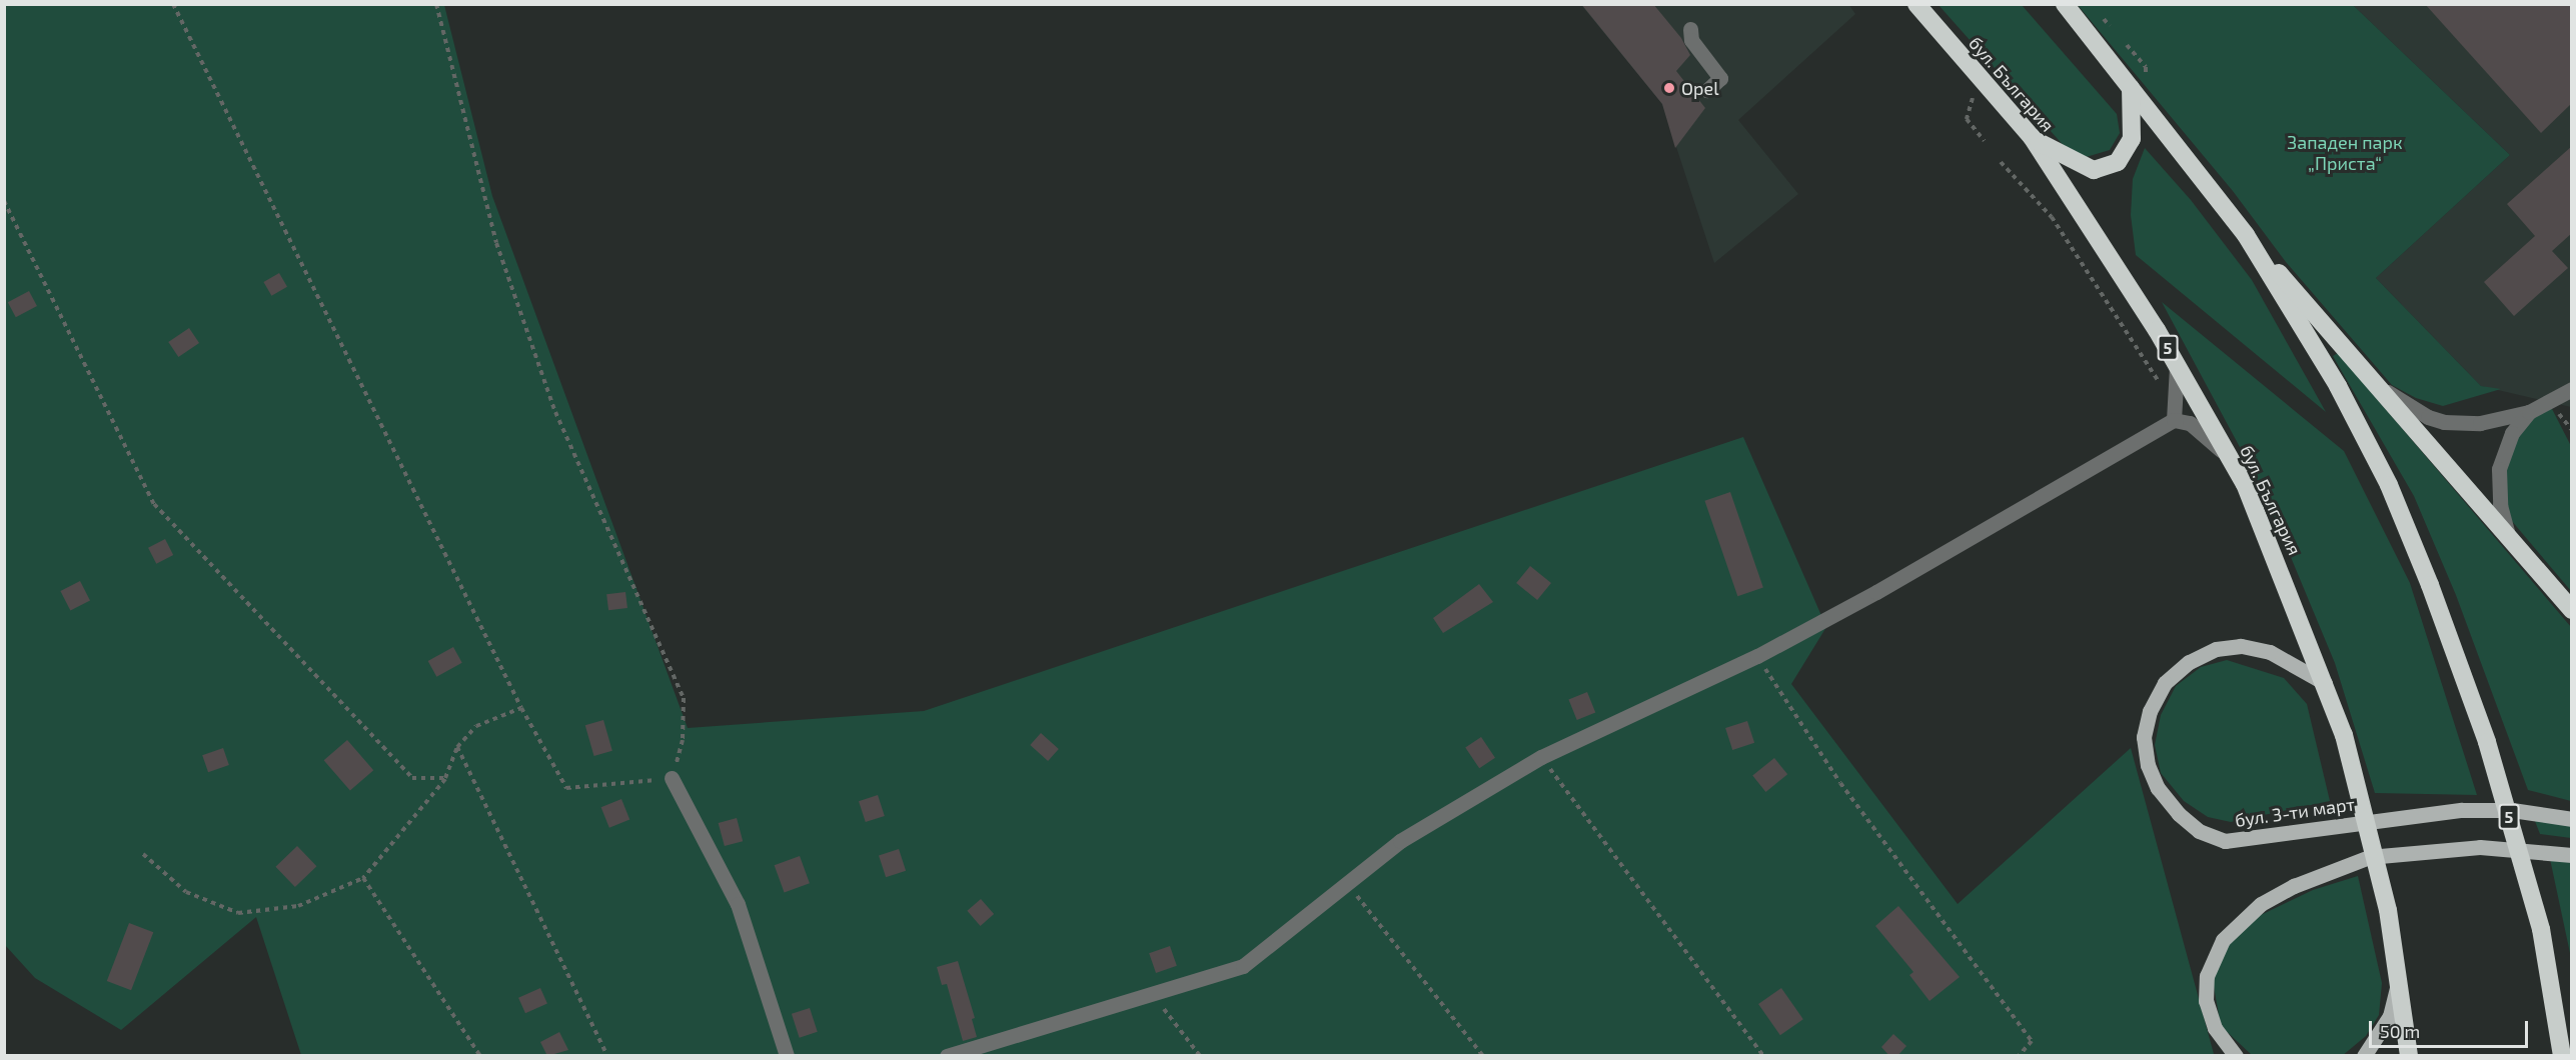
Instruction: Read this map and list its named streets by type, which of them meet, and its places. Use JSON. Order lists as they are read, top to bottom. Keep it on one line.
{"streets":{"highway":["бул. България","5"],"main road":["бул. 3-ти март"]},"crossings":[["бул. България","бул. 3-ти март"]],"parks":["Западен парк „Приста“"],"places":["Opel"],"scale_bar":"50 m"}
